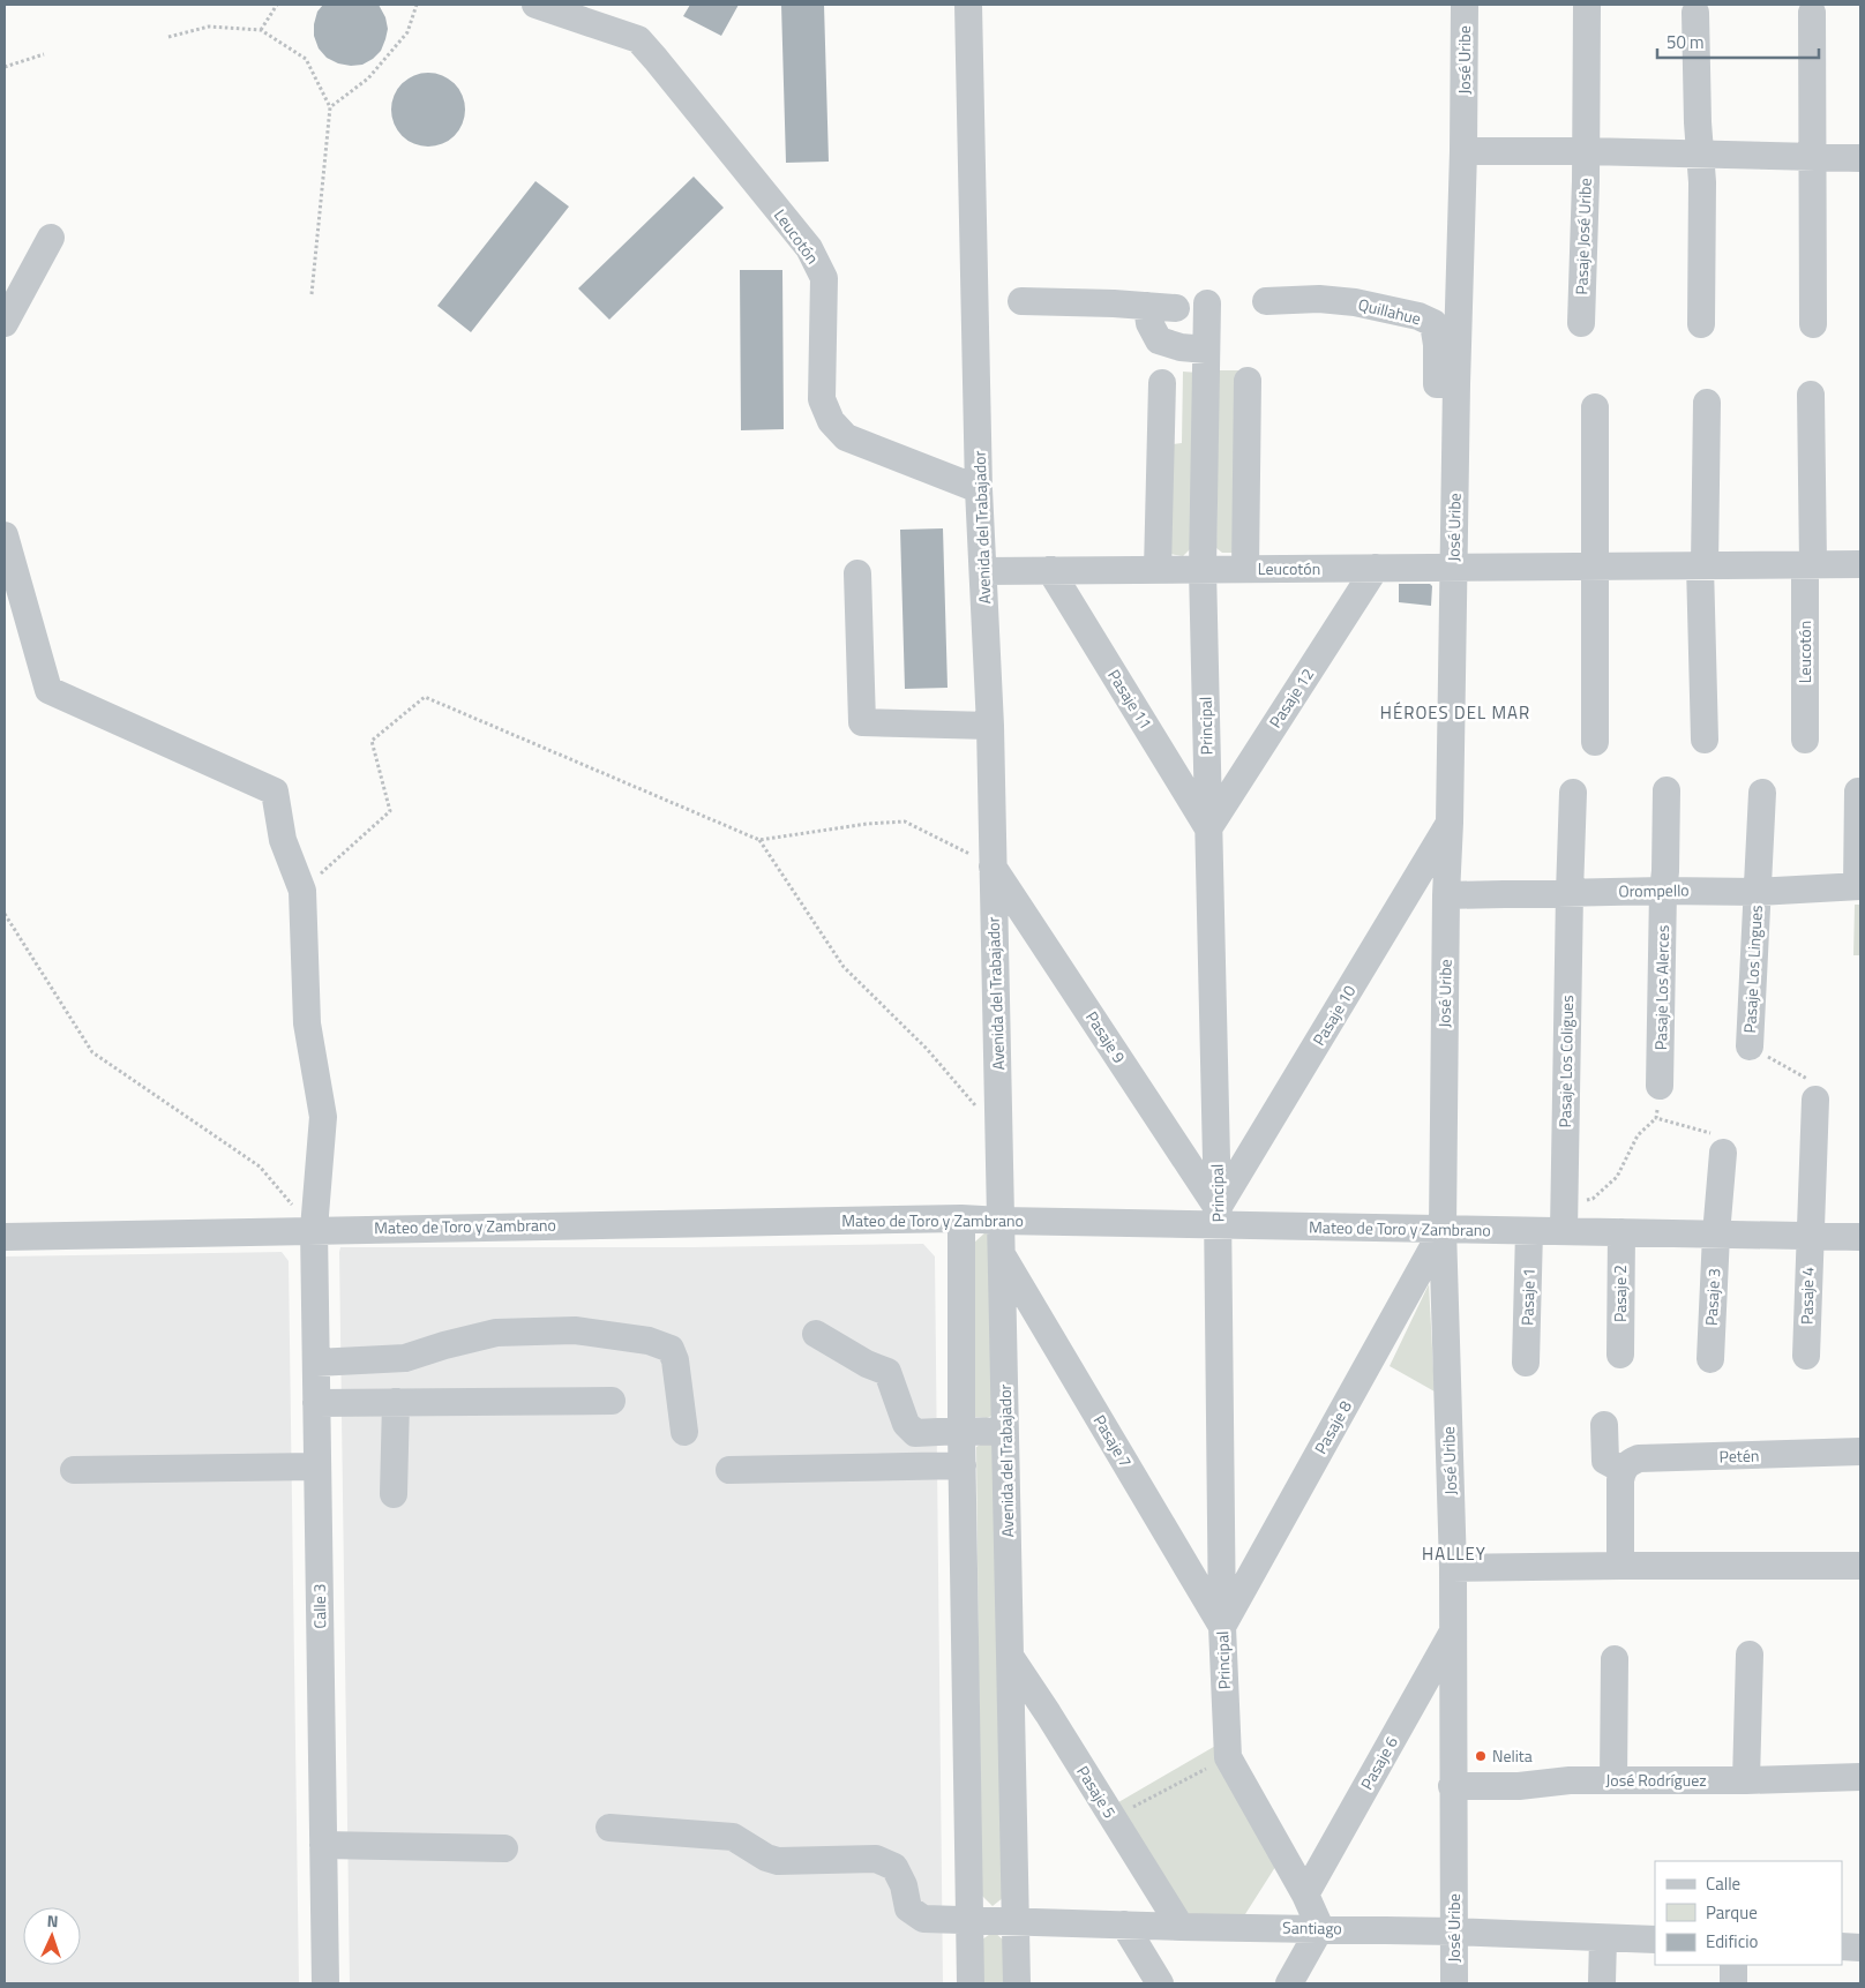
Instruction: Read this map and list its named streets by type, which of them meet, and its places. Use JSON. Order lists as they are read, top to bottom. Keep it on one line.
{"streets":{"street":["José Uribe","Leucotón","Pasaje José Uribe","Quillahue","Avenida del Trabajador","Pasaje 12","Pasaje 11","Principal","Orompello","Pasaje Los Lingues","Pasaje Los Alerces","Pasaje 10","Pasaje 9","Pasaje Los Coligues","Mateo de Toro y Zambrano","Pasaje 2","Pasaje 4","Pasaje 1","Pasaje 3","Pasaje 8","Pasaje 7","Petén","Calle 3","Pasaje 6","José Rodríguez","Pasaje 5","Santiago"]},"crossings":[["José Uribe","Leucotón"],["José Uribe","Quillahue"],["José Uribe","Orompello"],["José Uribe","Pasaje 10"],["José Uribe","Mateo de Toro y Zambrano"],["José Uribe","Pasaje 8"],["José Uribe","Pasaje 6"],["José Uribe","José Rodríguez"],["José Uribe","Santiago"],["Leucotón","Avenida del Trabajador"],["Leucotón","Pasaje 12"],["Leucotón","Pasaje 11"],["Leucotón","Principal"],["Avenida del Trabajador","Pasaje 9"],["Avenida del Trabajador","Mateo de Toro y Zambrano"],["Avenida del Trabajador","Pasaje 7"],["Avenida del Trabajador","Pasaje 5"],["Avenida del Trabajador","Santiago"],["Pasaje 12","Pasaje 11"],["Pasaje 12","Principal"],["Pasaje 11","Principal"],["Principal","Pasaje 10"],["Principal","Pasaje 9"],["Principal","Mateo de Toro y Zambrano"],["Principal","Pasaje 8"],["Principal","Pasaje 7"],["Principal","Pasaje 6"],["Principal","Santiago"],["Orompello","Pasaje Los Lingues"],["Orompello","Pasaje Los Alerces"],["Orompello","Pasaje Los Coligues"],["Pasaje 10","Pasaje 9"],["Pasaje 10","Mateo de Toro y Zambrano"],["Pasaje 9","Mateo de Toro y Zambrano"],["Pasaje Los Coligues","Mateo de Toro y Zambrano"],["Mateo de Toro y Zambrano","Pasaje 2"],["Mateo de Toro y Zambrano","Pasaje 4"],["Mateo de Toro y Zambrano","Pasaje 1"],["Mateo de Toro y Zambrano","Pasaje 3"],["Mateo de Toro y Zambrano","Pasaje 8"],["Mateo de Toro y Zambrano","Calle 3"],["Pasaje 8","Pasaje 7"],["Pasaje 5","Santiago"]],"districts":["HÉROES DEL MAR","HALLEY"],"places":["Nelita"],"legend":["Calle","Parque","Edificio"],"scale_bar":"50 m","north":"top"}
